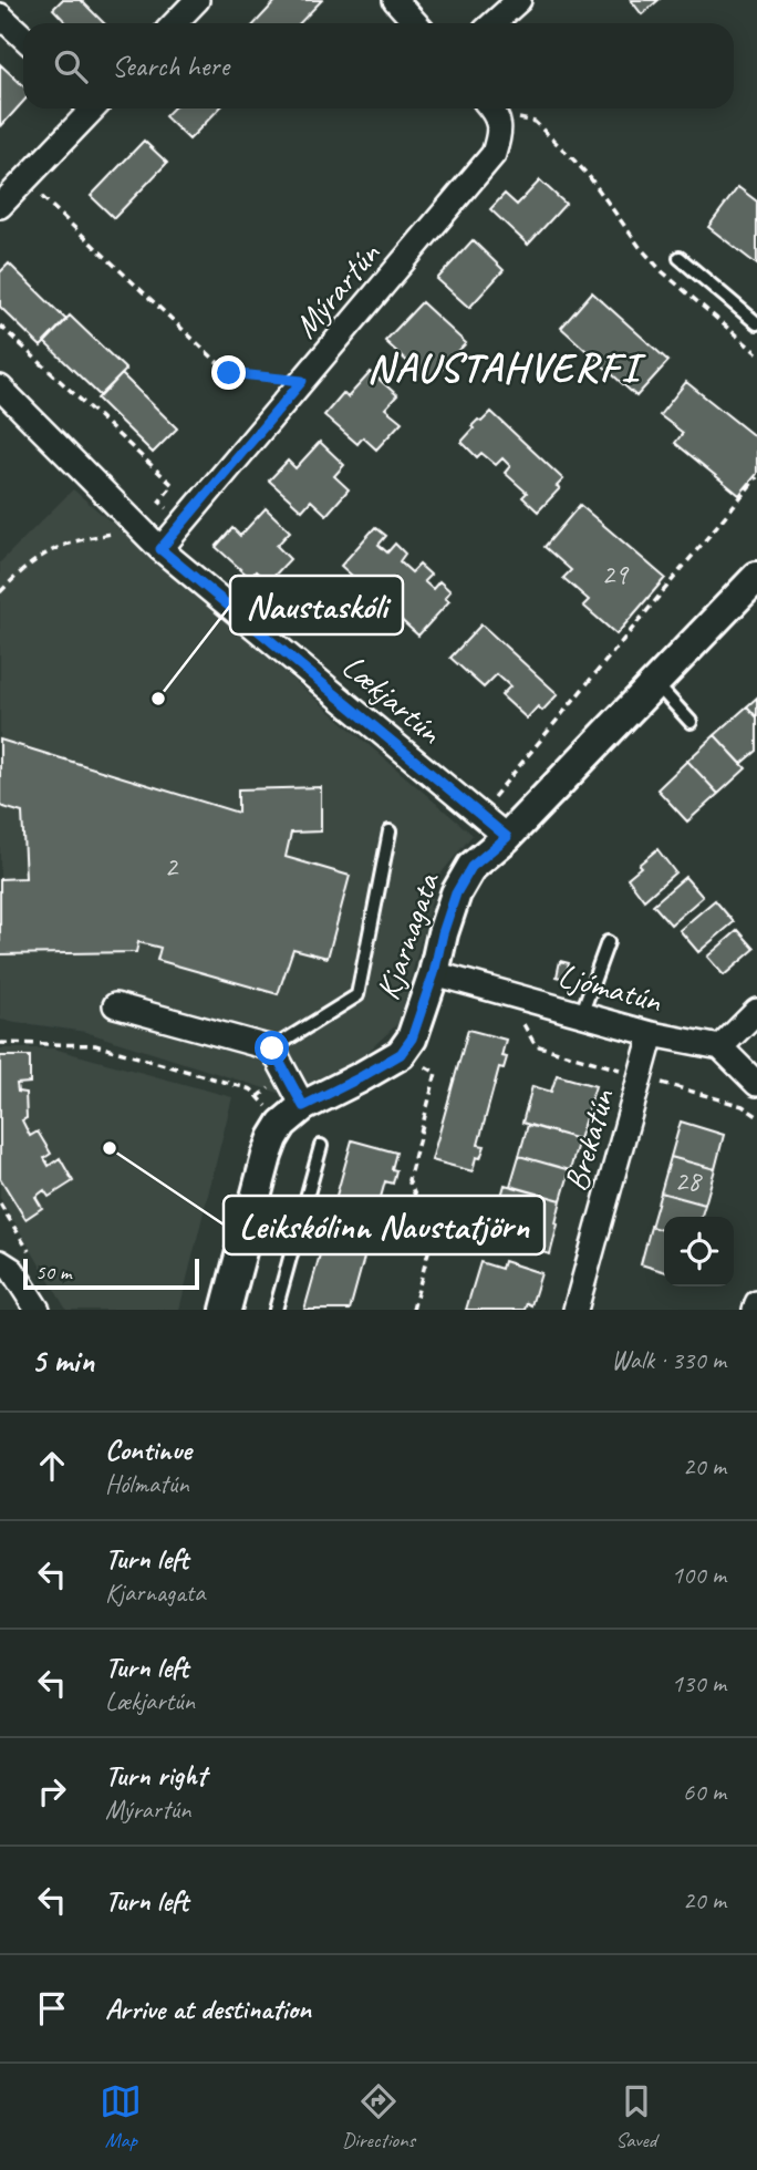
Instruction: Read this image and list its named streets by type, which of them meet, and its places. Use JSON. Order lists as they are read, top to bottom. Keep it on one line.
{"streets":{"street":["Mýrartún","Lækjartún","Kjarnagata","Ljómatún","Brekatún"]},"crossings":[["Mýrartún","Lækjartún"],["Lækjartún","Kjarnagata"],["Kjarnagata","Ljómatún"],["Ljómatún","Brekatún"]],"districts":["NAUSTAHVERFI"],"places":["Naustaskóli","Leikskólinn Naustatjörn"],"house_numbers":["29","2","28"],"scale_bar":"50 m","page":{"search":"Search here","scale":"50 m","heading":["5 min","Walk · 330 m"],"list":[["Continue","Hólmatún","20 m"],["Turn left","Kjarnagata","100 m"],["Turn left","Lækjartún","130 m"],["Turn right","Mýrartún","60 m"],["Turn left","20 m"],"Arrive at destination"],"nav":["Map","Directions","Saved"]}}
